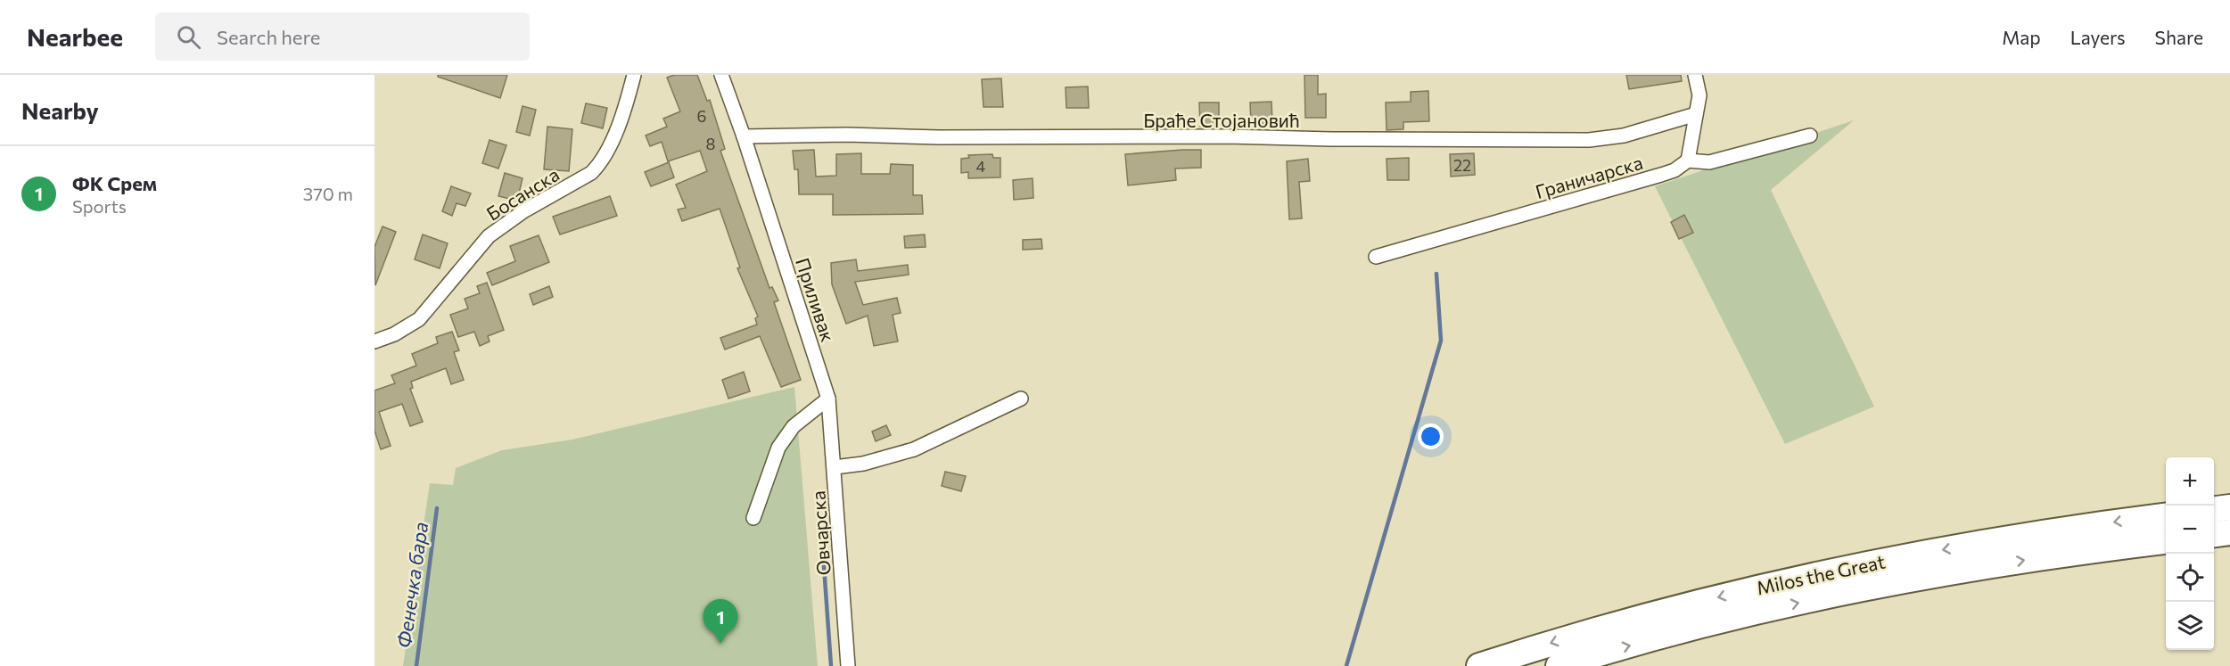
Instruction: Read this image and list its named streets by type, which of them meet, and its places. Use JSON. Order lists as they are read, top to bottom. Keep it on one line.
{"streets":{"highway":["Milos the Great"],"street":["Браће Стојановић","Граничарска","Босанска","Приливак","Овчарска"]},"crossings":[["Браће Стојановић","Приливак"],["Приливак","Овчарска"]],"water":["Фенечка бара"],"house_numbers":["6","8","22","4"],"page":{"header":"Nearbee","search":"Search here","nav":["Map","Layers","Share"],"heading":"Nearby","list":[{"mark":"1","name":"ФК Срем","note":"Sports","value":"370 m"}],"map_buttons":["+","−"],"pins":"1"}}
